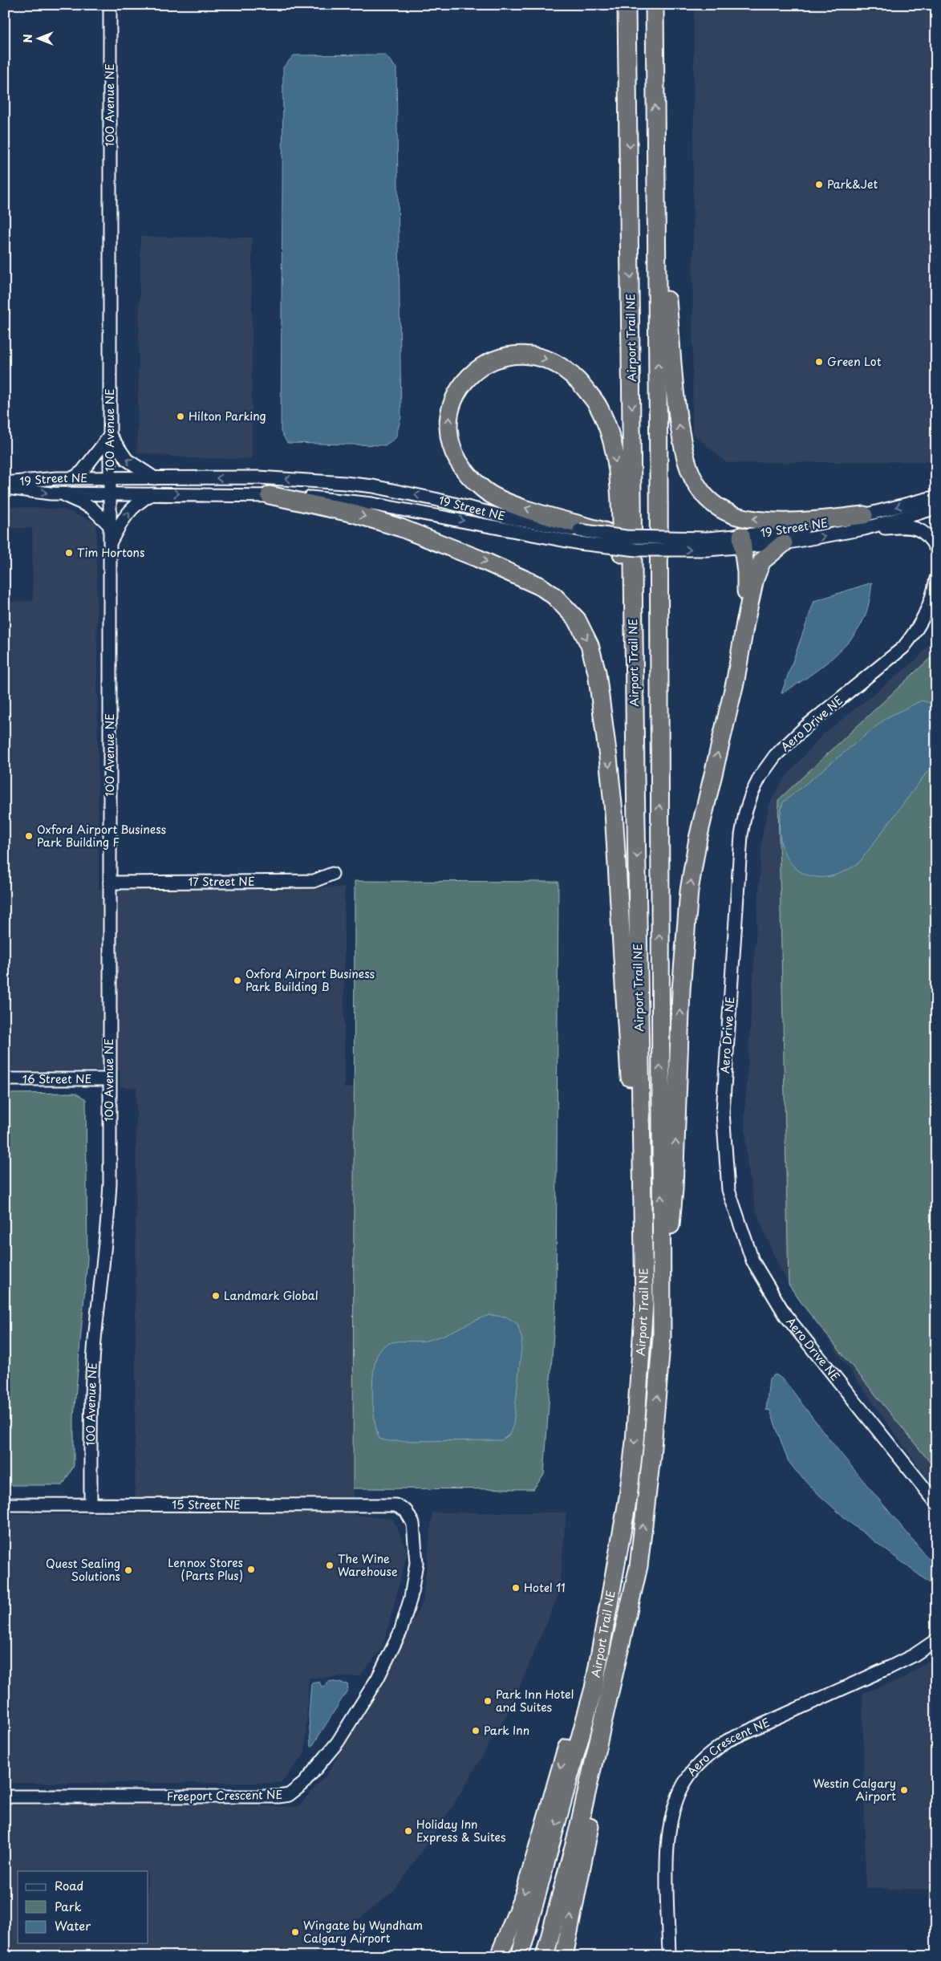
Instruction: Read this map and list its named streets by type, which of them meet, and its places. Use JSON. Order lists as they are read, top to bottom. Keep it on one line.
{"streets":{"highway":["Airport Trail NE"],"street":["100 Avenue NE","19 Street NE","Aero Drive NE","17 Street NE","16 Street NE","15 Street NE","Aero Crescent NE","Freeport Crescent NE"]},"crossings":[["100 Avenue NE","19 Street NE"],["100 Avenue NE","17 Street NE"],["100 Avenue NE","16 Street NE"],["100 Avenue NE","15 Street NE"],["15 Street NE","Freeport Crescent NE"]],"places":["Park&Jet","Green Lot","Hilton Parking","Tim Hortons","Oxford Airport Business Park Building F","Oxford Airport Business Park Building B","Landmark Global","The Wine Warehouse","Lennox Stores (Parts Plus)","Quest Sealing Solutions","Hotel 11","Park Inn Hotel and Suites","Park Inn","Westin Calgary Airport","Holiday Inn Express & Suites","Wingate by Wyndham Calgary Airport"],"legend":["Road","Park","Water"],"north":"left"}
